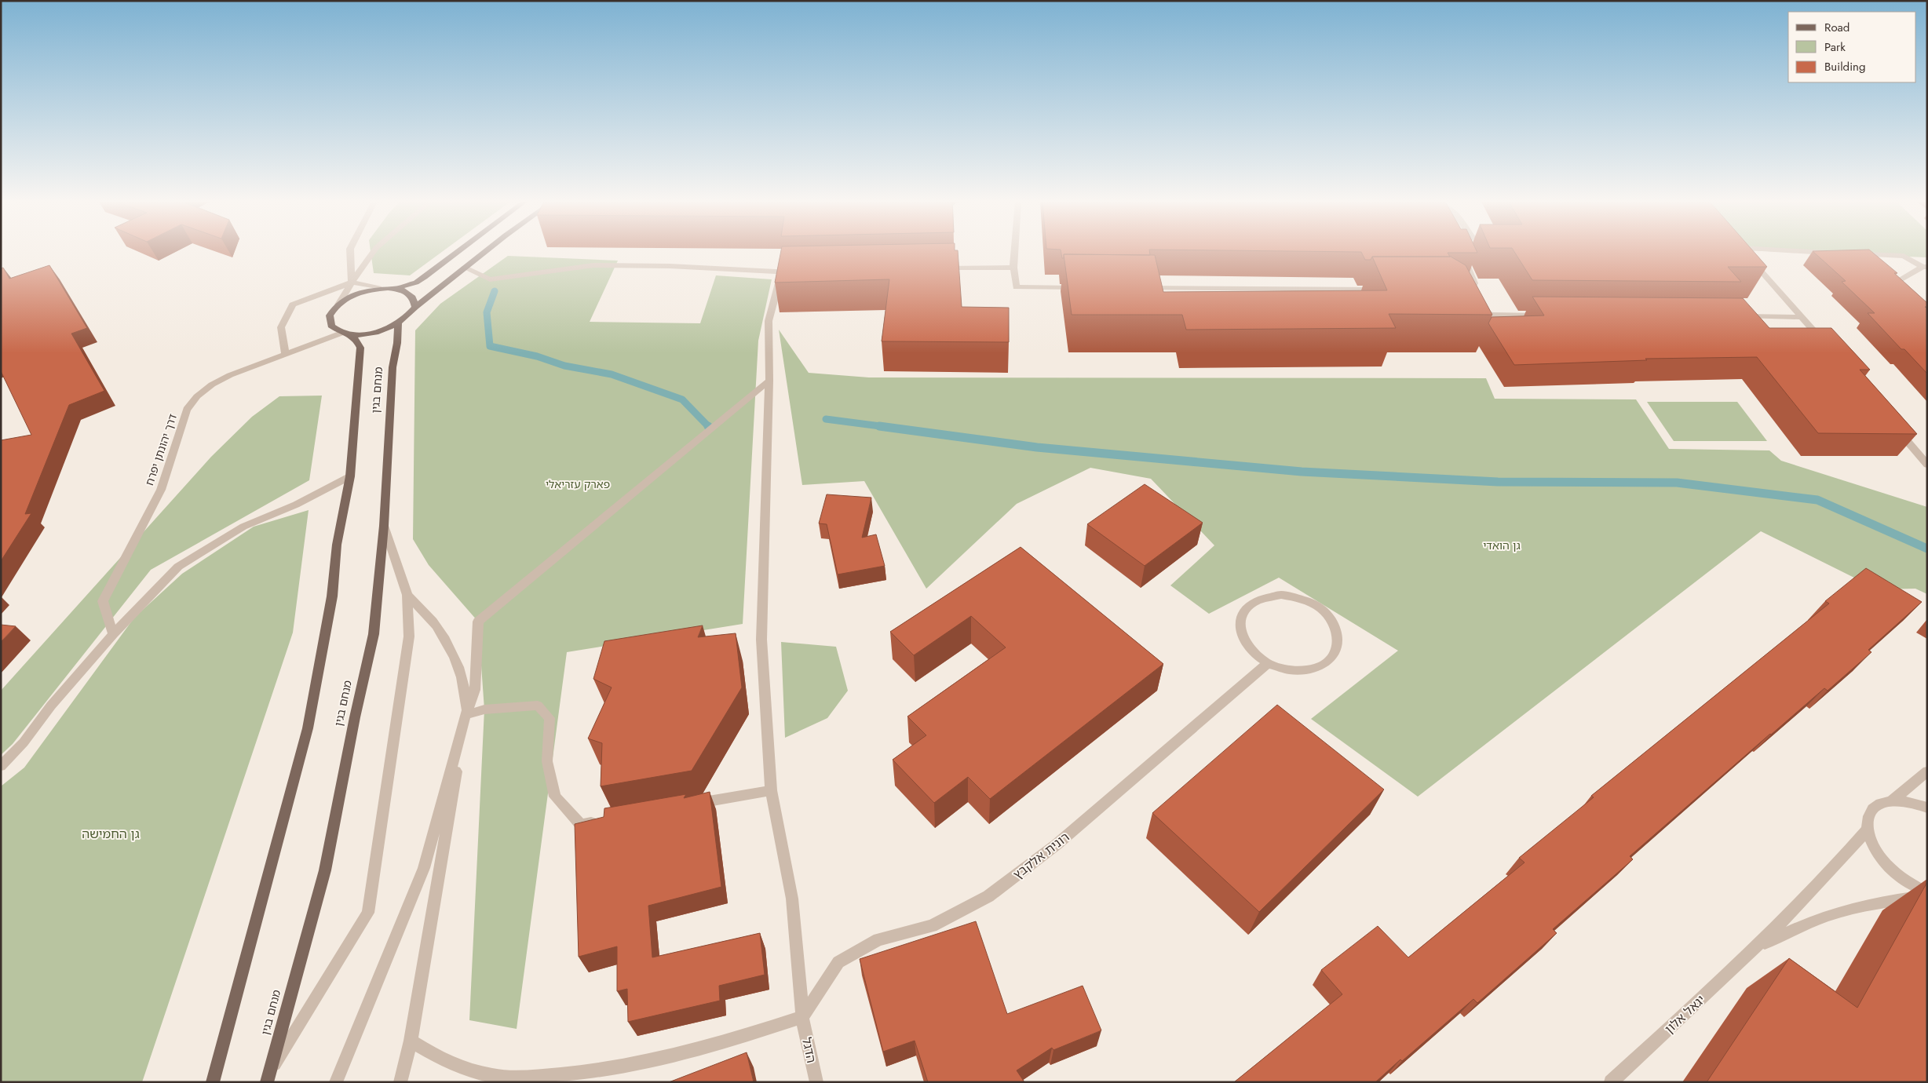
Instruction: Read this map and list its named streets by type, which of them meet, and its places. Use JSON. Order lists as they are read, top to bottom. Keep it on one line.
{"streets":{"main road":["מנחם בגין"],"street":["דרך יהונתן יפרח","רונית אלקבץ","יגאל אלון","הדגל"]},"crossings":[["מנחם בגין","דרך יהונתן יפרח"],["רונית אלקבץ","הדגל"]],"parks":["פארק עזריאלי","גן הואדי","גן החמישה"],"legend":["Road","Park","Building"]}
